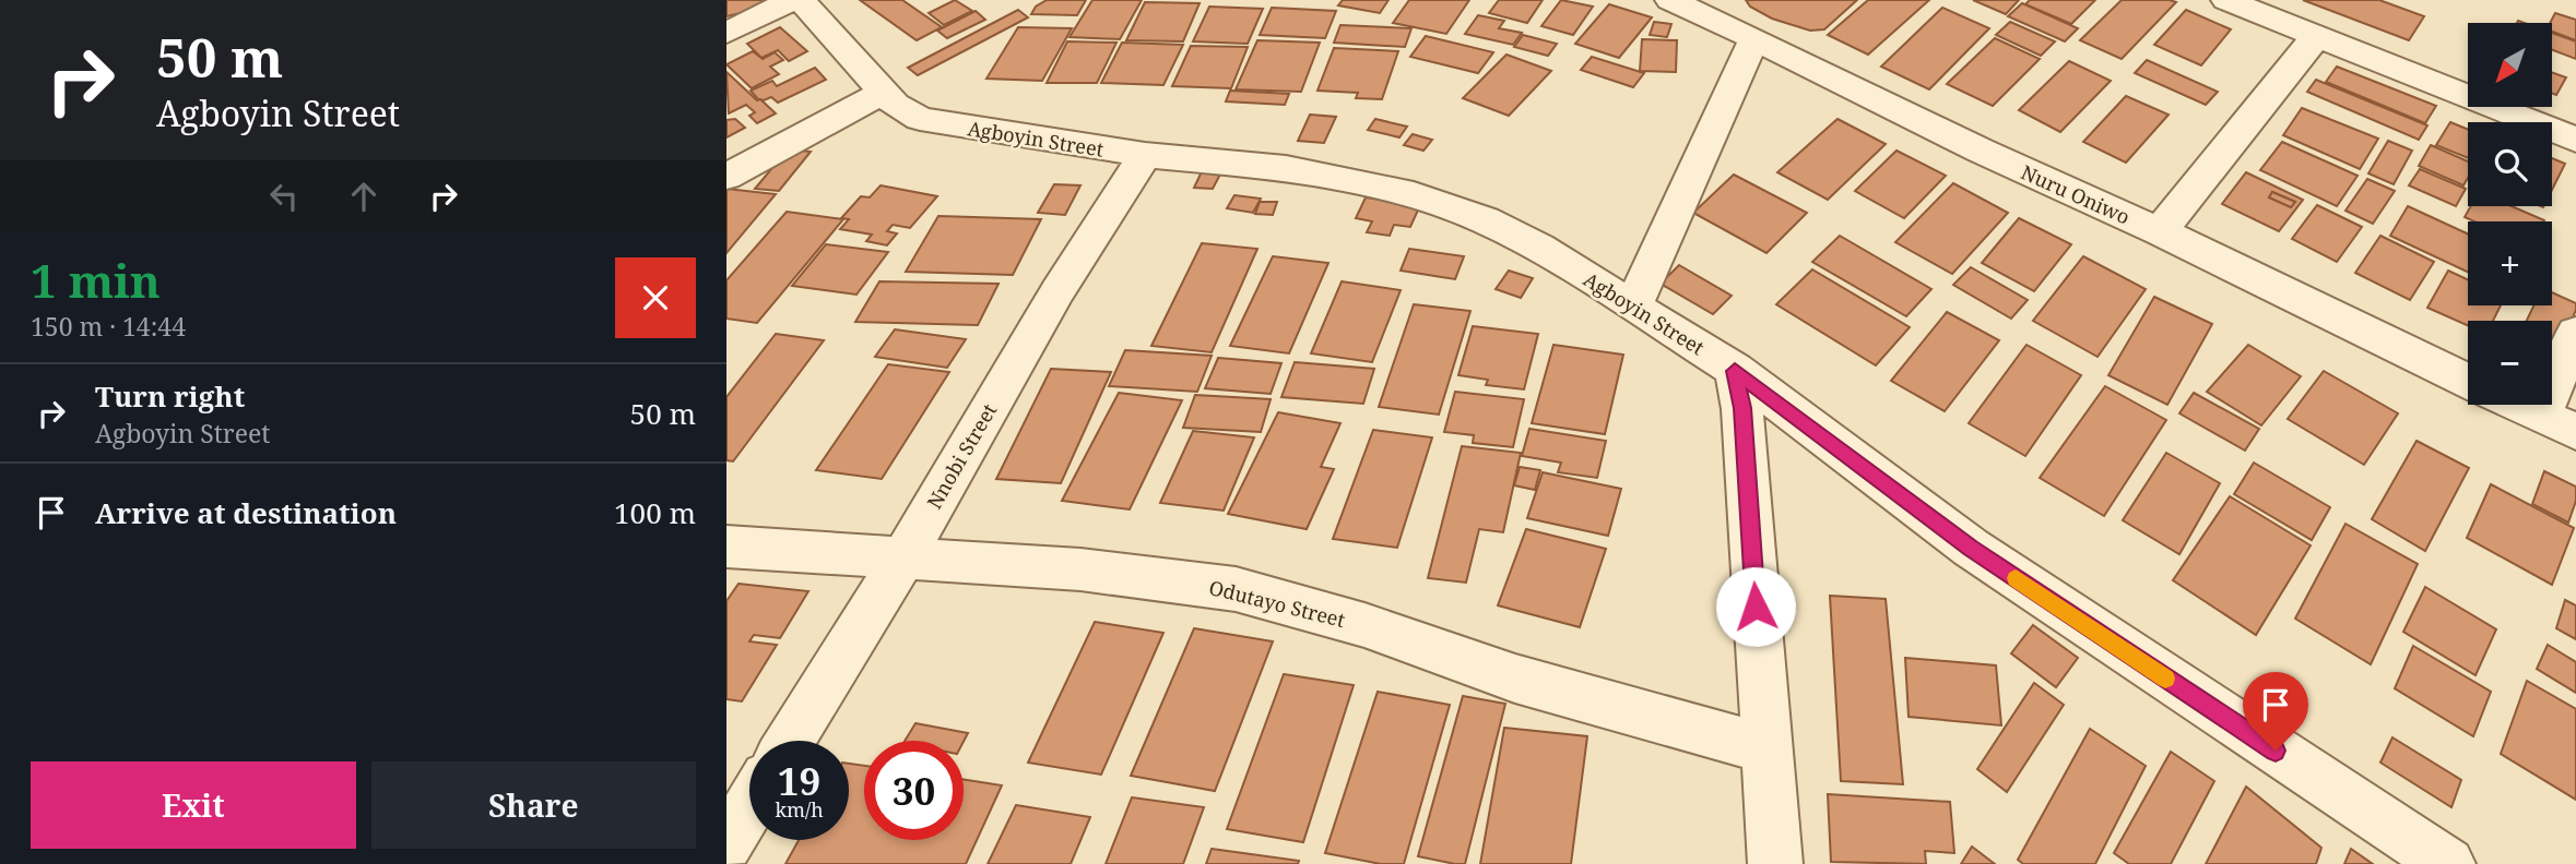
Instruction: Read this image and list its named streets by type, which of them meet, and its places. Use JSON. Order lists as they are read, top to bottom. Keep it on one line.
{"streets":{"street":["Agboyin Street","Nuru Oniwo","Nnobi Street","Odutayo Street"]},"crossings":[["Agboyin Street","Nnobi Street"],["Nnobi Street","Odutayo Street"]],"north":"bottom left","page":{"turn":["50 m","Agboyin Street"],"map_buttons":["+","−"],"heading":["1 min","150 m · 14:44"],"list":[{"name":"Turn right","note":"Agboyin Street","value":"50 m"},{"name":"Arrive at destination","value":"100 m"}],"speed":"19 km/h","limit":"30","buttons":["Exit","Share"]}}
